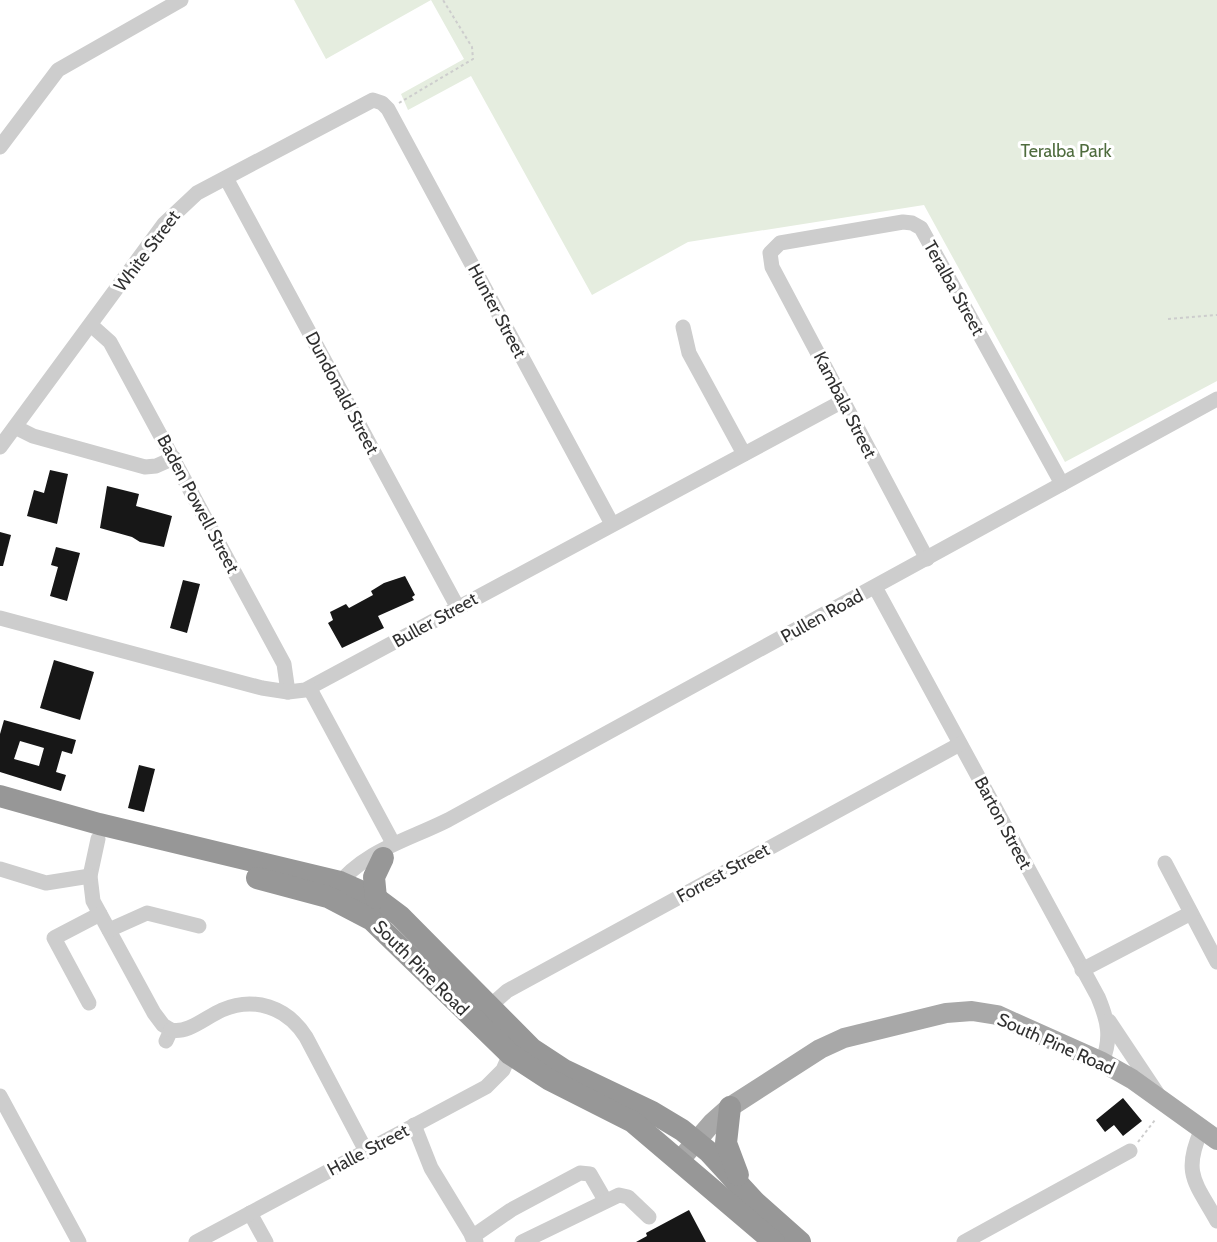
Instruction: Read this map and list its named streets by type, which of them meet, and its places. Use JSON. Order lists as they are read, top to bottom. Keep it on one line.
{"streets":{"highway":["South Pine Road"],"street":["White Street","Teralba Street","Hunter Street","Dundonald Street","Kambala Street","Baden Powell Street","Pullen Road","Buller Street","Barton Street","Forrest Street","Halle Street"]},"crossings":[["White Street","Hunter Street"],["White Street","Dundonald Street"],["White Street","Baden Powell Street"],["Teralba Street","Kambala Street"],["Teralba Street","Pullen Road"],["Hunter Street","Buller Street"],["Dundonald Street","Buller Street"],["Kambala Street","Pullen Road"],["Kambala Street","Buller Street"],["Baden Powell Street","Buller Street"],["Pullen Road","Barton Street"],["Pullen Road","South Pine Road"],["Barton Street","Forrest Street"],["Barton Street","South Pine Road"],["Forrest Street","South Pine Road"],["South Pine Road","Halle Street"]],"parks":["Teralba Park"]}
